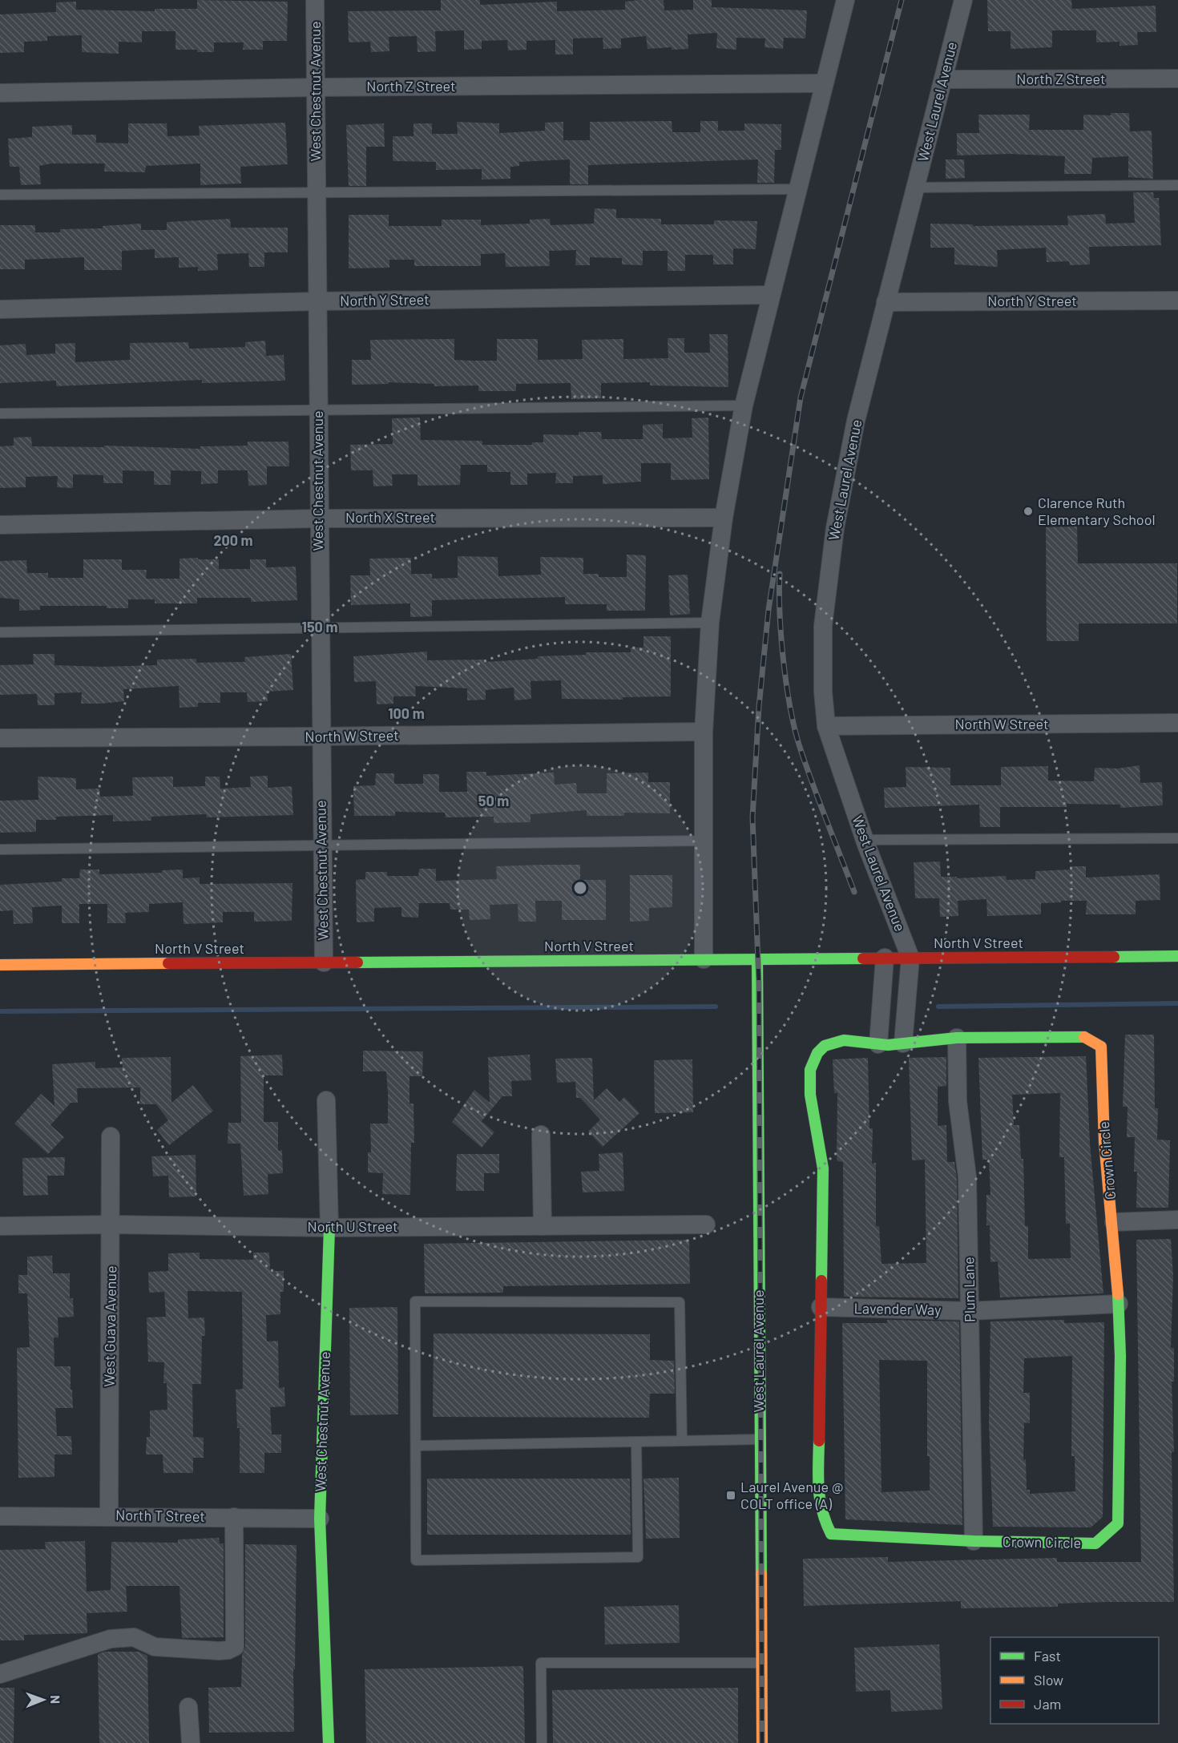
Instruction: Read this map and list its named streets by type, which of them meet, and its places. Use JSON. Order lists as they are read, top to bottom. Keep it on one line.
{"streets":{"street":["North Z Street","West Chestnut Avenue","West Laurel Avenue","North Y Street","North X Street","North W Street","North V Street","Crown Circle","North U Street","Plum Lane","Lavender Way","West Guava Avenue","North T Street"]},"crossings":[["North Z Street","West Chestnut Avenue"],["North Z Street","West Laurel Avenue"],["West Chestnut Avenue","North Y Street"],["West Chestnut Avenue","North X Street"],["West Chestnut Avenue","North W Street"],["West Chestnut Avenue","North V Street"],["West Chestnut Avenue","North U Street"],["West Chestnut Avenue","North T Street"],["West Laurel Avenue","North Y Street"],["West Laurel Avenue","North W Street"],["West Laurel Avenue","North V Street"],["Crown Circle","Plum Lane"],["Crown Circle","Lavender Way"],["North U Street","West Guava Avenue"],["Plum Lane","Lavender Way"],["West Guava Avenue","North T Street"]],"places":{"other":["Clarence Ruth Elementary School"],"transit":["Laurel Avenue @ COLT office (A)"]},"legend":["Fast","Slow","Jam"],"north":"right","rings":["200 m","150 m","100 m","50 m"]}
